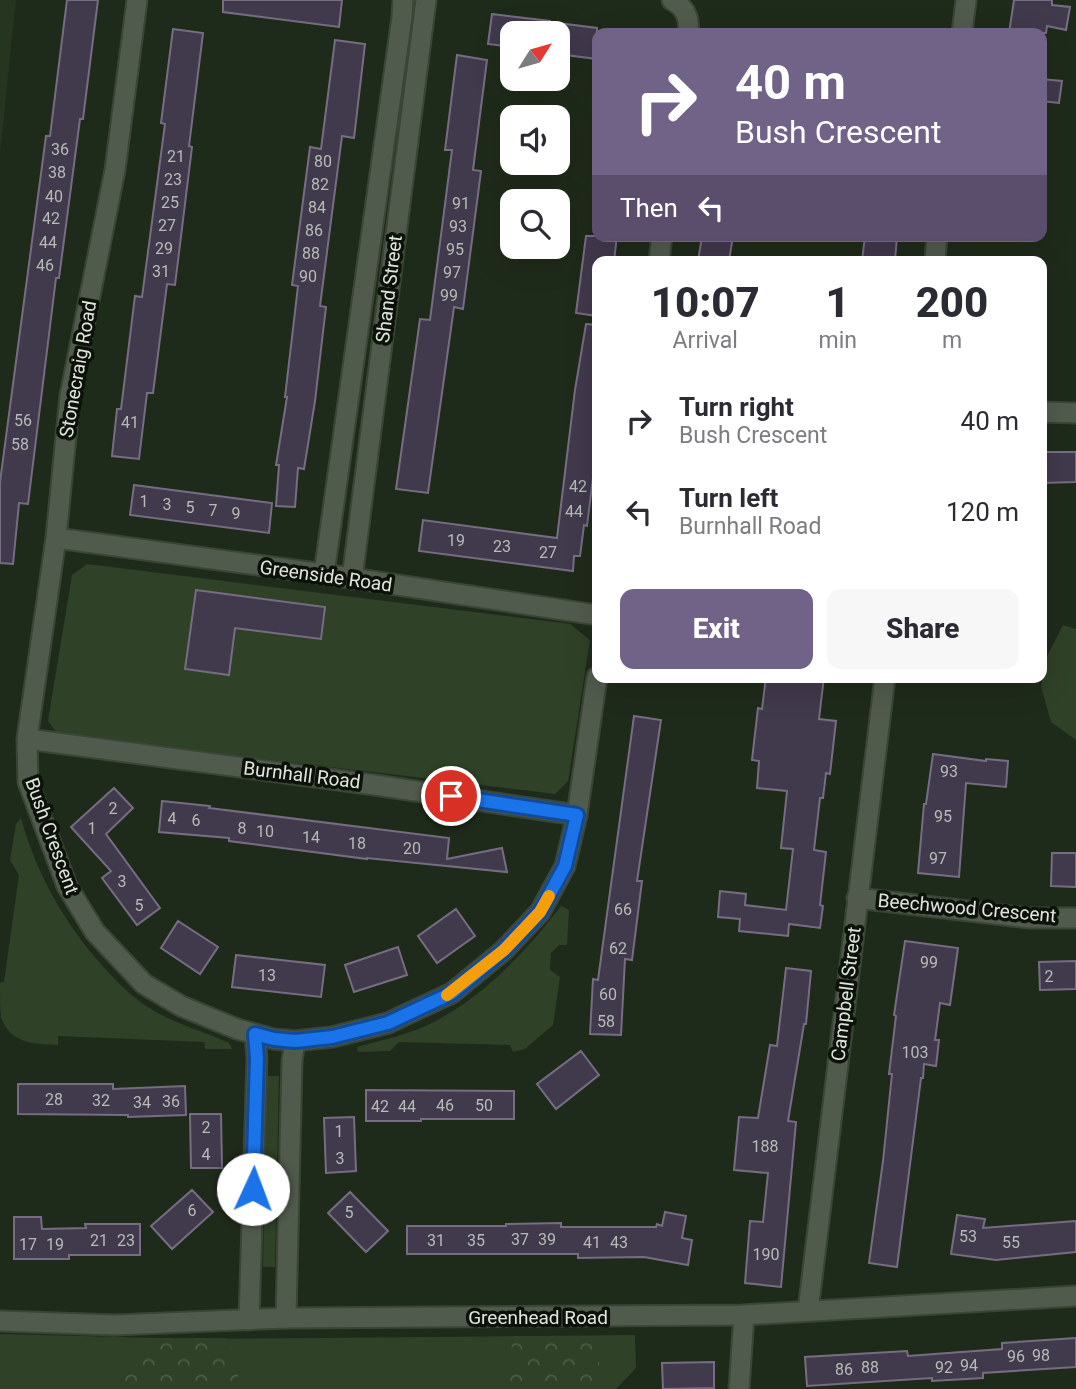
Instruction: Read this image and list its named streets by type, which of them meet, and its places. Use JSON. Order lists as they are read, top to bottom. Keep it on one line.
{"streets":{"street":["Shand Street","Stonecraig Road","Greenside Road","Burnhall Road","Bush Crescent","Beechwood Crescent","Campbell Street","Greenhead Road"]},"crossings":[["Shand Street","Greenside Road"],["Stonecraig Road","Greenside Road"],["Stonecraig Road","Burnhall Road"],["Stonecraig Road","Bush Crescent"],["Burnhall Road","Bush Crescent"],["Beechwood Crescent","Campbell Street"],["Campbell Street","Greenhead Road"]],"house_numbers":["36","21","80","38","23","82","40","25","91","84","42","27","93","86","44","29","95","88","46","31","97","90","99","56","41","58","42","1","3","5","7","44","9","19","23","27","93","2","95","4","6","1","8","10","14","18","20","97","3","5","66","62","99","13","2","60","58","103","28","32","36","34","46","50","42","44","2","1","188","4","3","6","5","53","37","39","21","23","31","35","41","43","55","17","19","190","98","96","94","88","92","86"],"north":"top right","page":{"turn":["40 m","Bush Crescent"],"then":"Then","eta":["10:07","Arrival","1","min","200","m"],"list":[{"name":"Turn right","note":"Bush Crescent","value":"40 m"},{"name":"Turn left","note":"Burnhall Road","value":"120 m"}],"buttons":["Exit","Share"]}}
